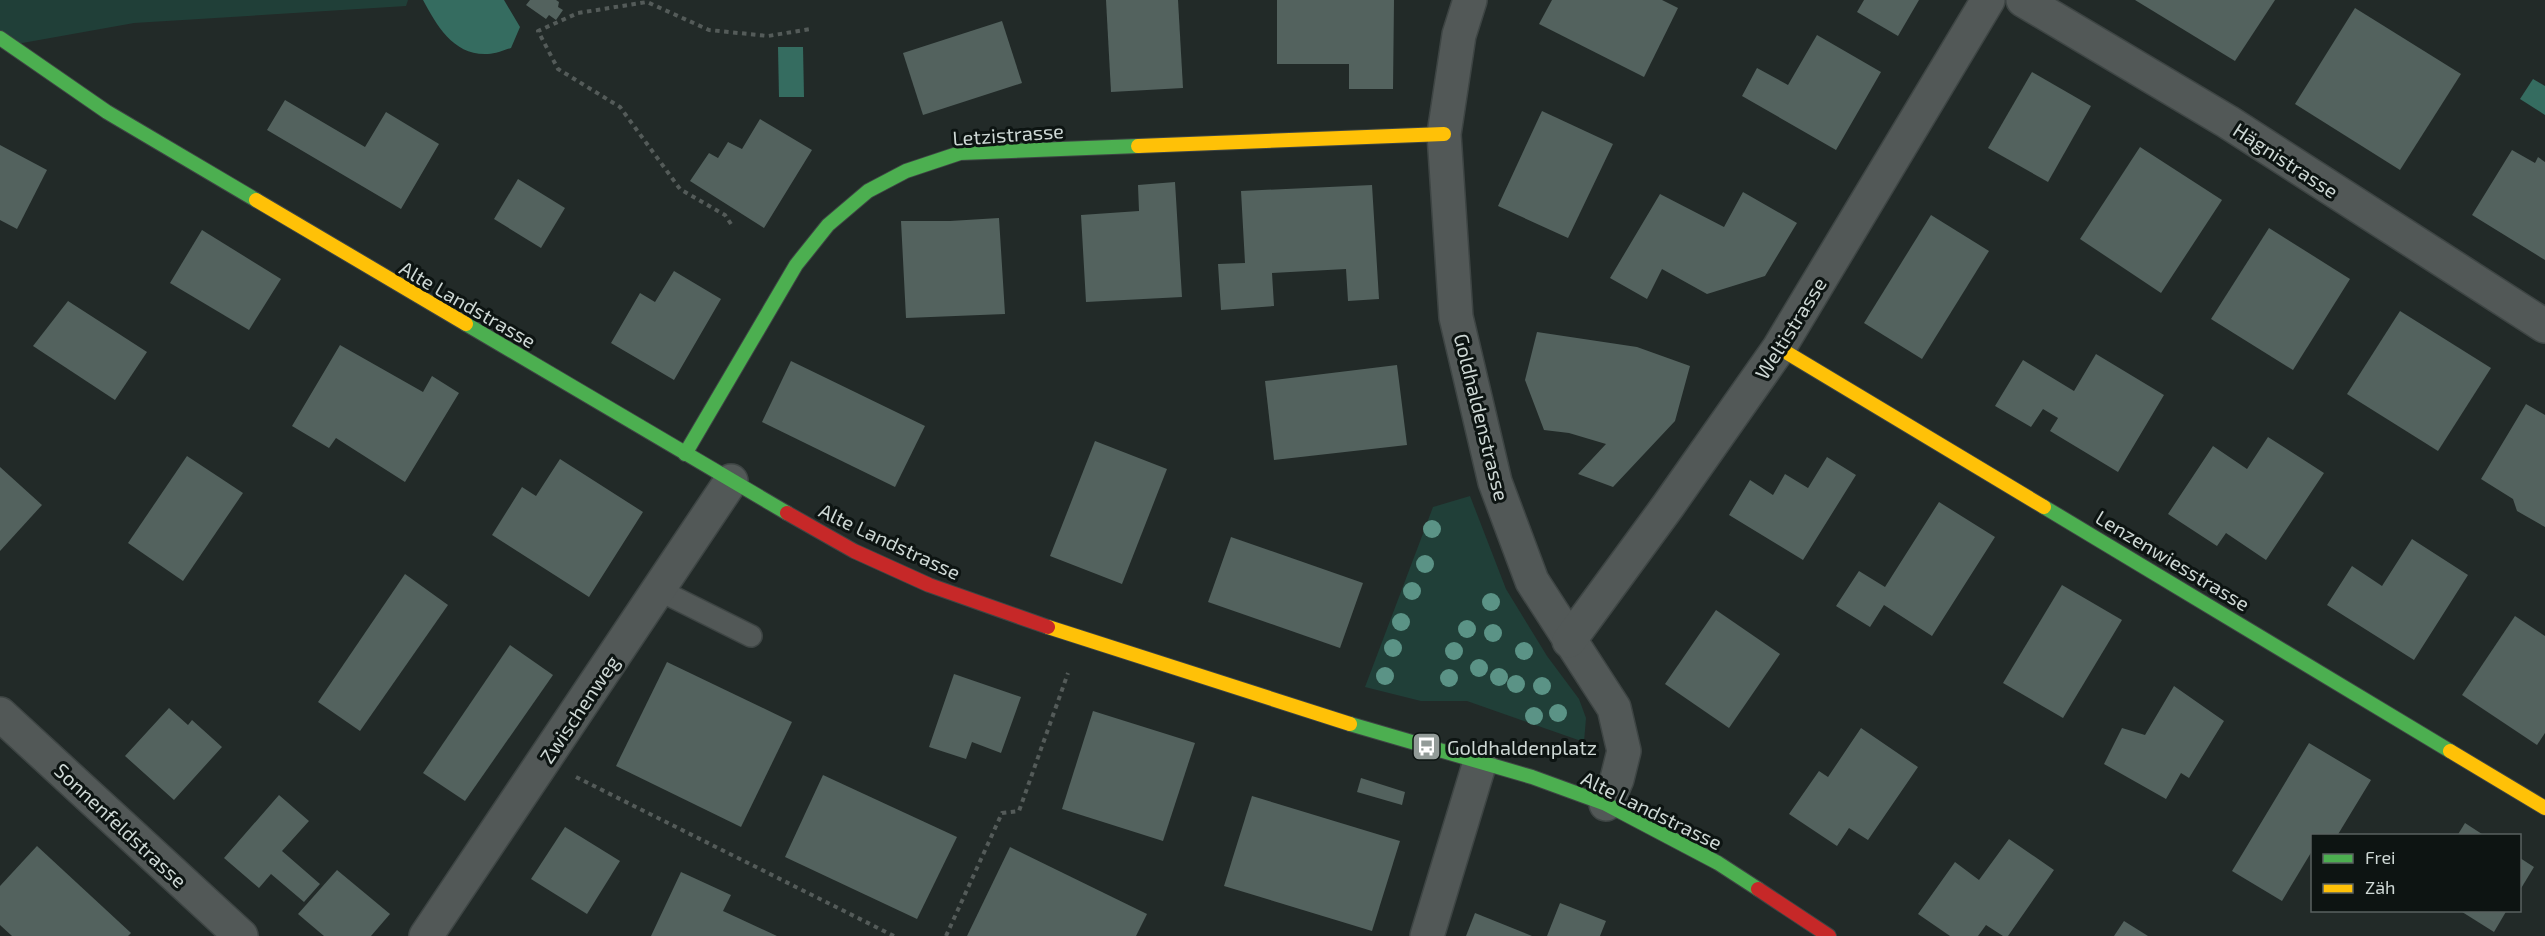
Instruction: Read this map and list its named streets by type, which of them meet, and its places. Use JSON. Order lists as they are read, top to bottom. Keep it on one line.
{"streets":{"main road":["Letzistrasse","Alte Landstrasse","Lenzenwiesstrasse"],"street":["Hägnistrasse","Weltistrasse","Goldhaldenstrasse","Zwischenweg","Sonnenfeldstrasse"]},"crossings":[["Letzistrasse","Alte Landstrasse"],["Letzistrasse","Goldhaldenstrasse"],["Alte Landstrasse","Goldhaldenstrasse"],["Alte Landstrasse","Zwischenweg"],["Weltistrasse","Goldhaldenstrasse"],["Weltistrasse","Lenzenwiesstrasse"]],"places":{"bus stop":["Goldhaldenplatz"]},"legend":["Frei","Zäh"]}
